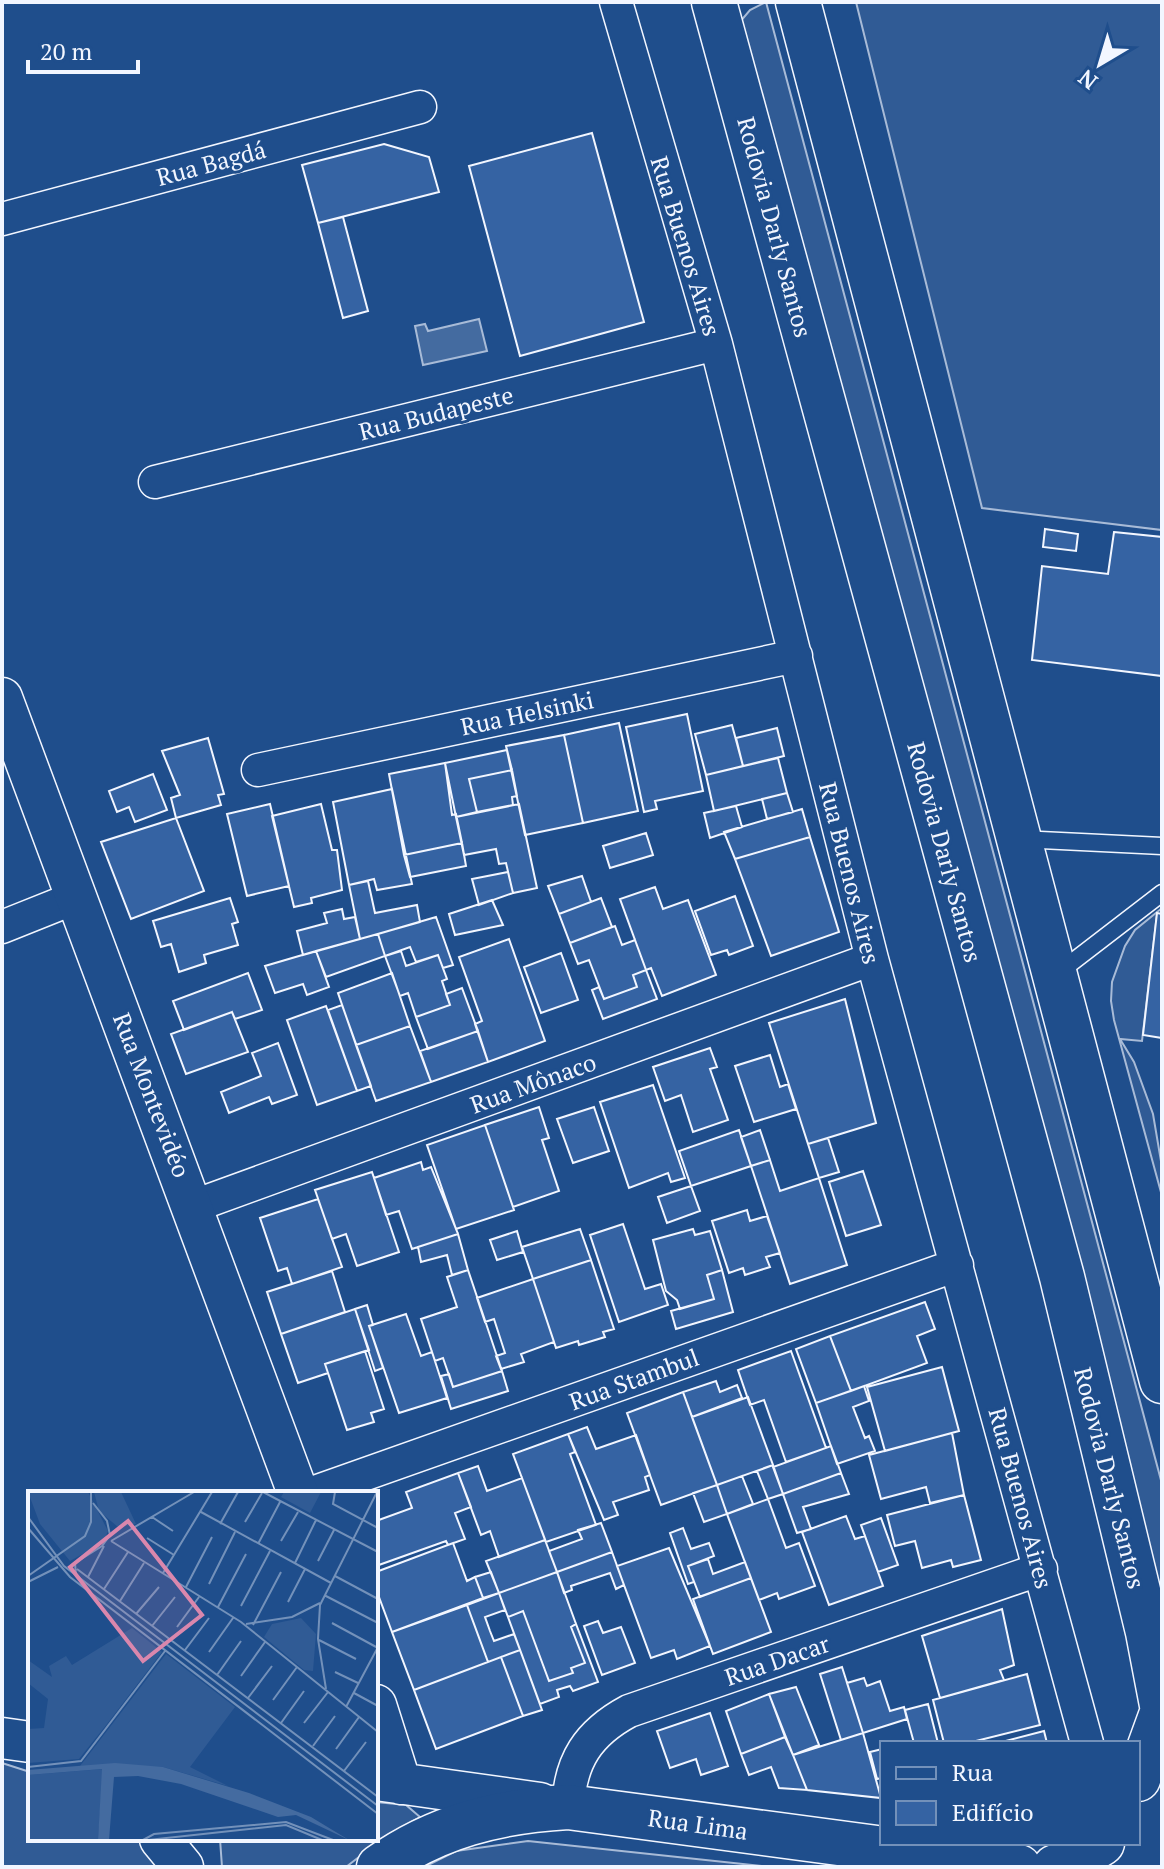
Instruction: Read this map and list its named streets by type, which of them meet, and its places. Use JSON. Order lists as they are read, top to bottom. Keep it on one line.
{"streets":{"main road":["Rodovia Darly Santos","Rua Lima"],"street":["Rua Bagdá","Rua Buenos Aires","Rua Budapeste","Rua Helsinki","Rua Mônaco","Rua Montevidéo","Rua Stambul","Rua Dacar"]},"crossings":[["Rua Buenos Aires","Rua Budapeste"],["Rua Buenos Aires","Rua Helsinki"],["Rua Buenos Aires","Rua Mônaco"],["Rua Buenos Aires","Rua Stambul"],["Rua Buenos Aires","Rua Dacar"],["Rua Mônaco","Rua Montevidéo"],["Rua Dacar","Rua Lima"]],"legend":["Rua","Edifício"],"scale_bar":"20 m","north":"bottom left"}
